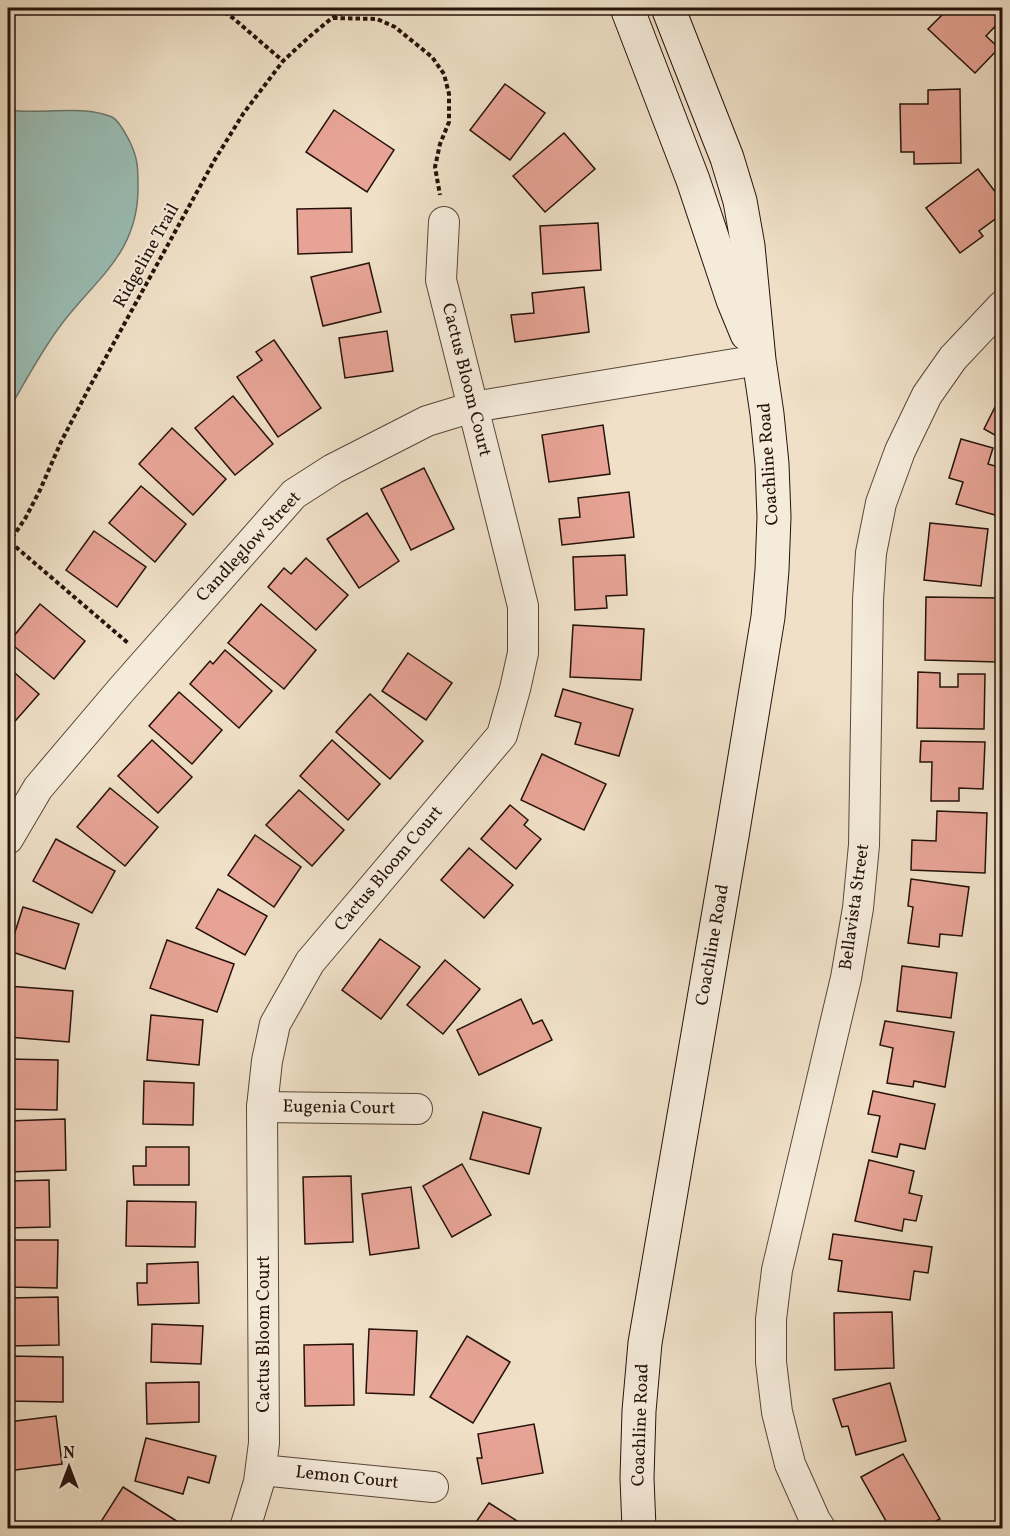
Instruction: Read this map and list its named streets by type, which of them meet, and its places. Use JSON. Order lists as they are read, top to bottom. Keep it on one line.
{"streets":{"main road":["Coachline Road"],"street":["Cactus Bloom Court","Candleglow Street","Bellavista Street","Eugenia Court","Lemon Court"],"path":["Ridgeline Trail"]},"crossings":[["Cactus Bloom Court","Candleglow Street"],["Cactus Bloom Court","Eugenia Court"],["Cactus Bloom Court","Lemon Court"],["Coachline Road","Candleglow Street"]],"north":"top"}
